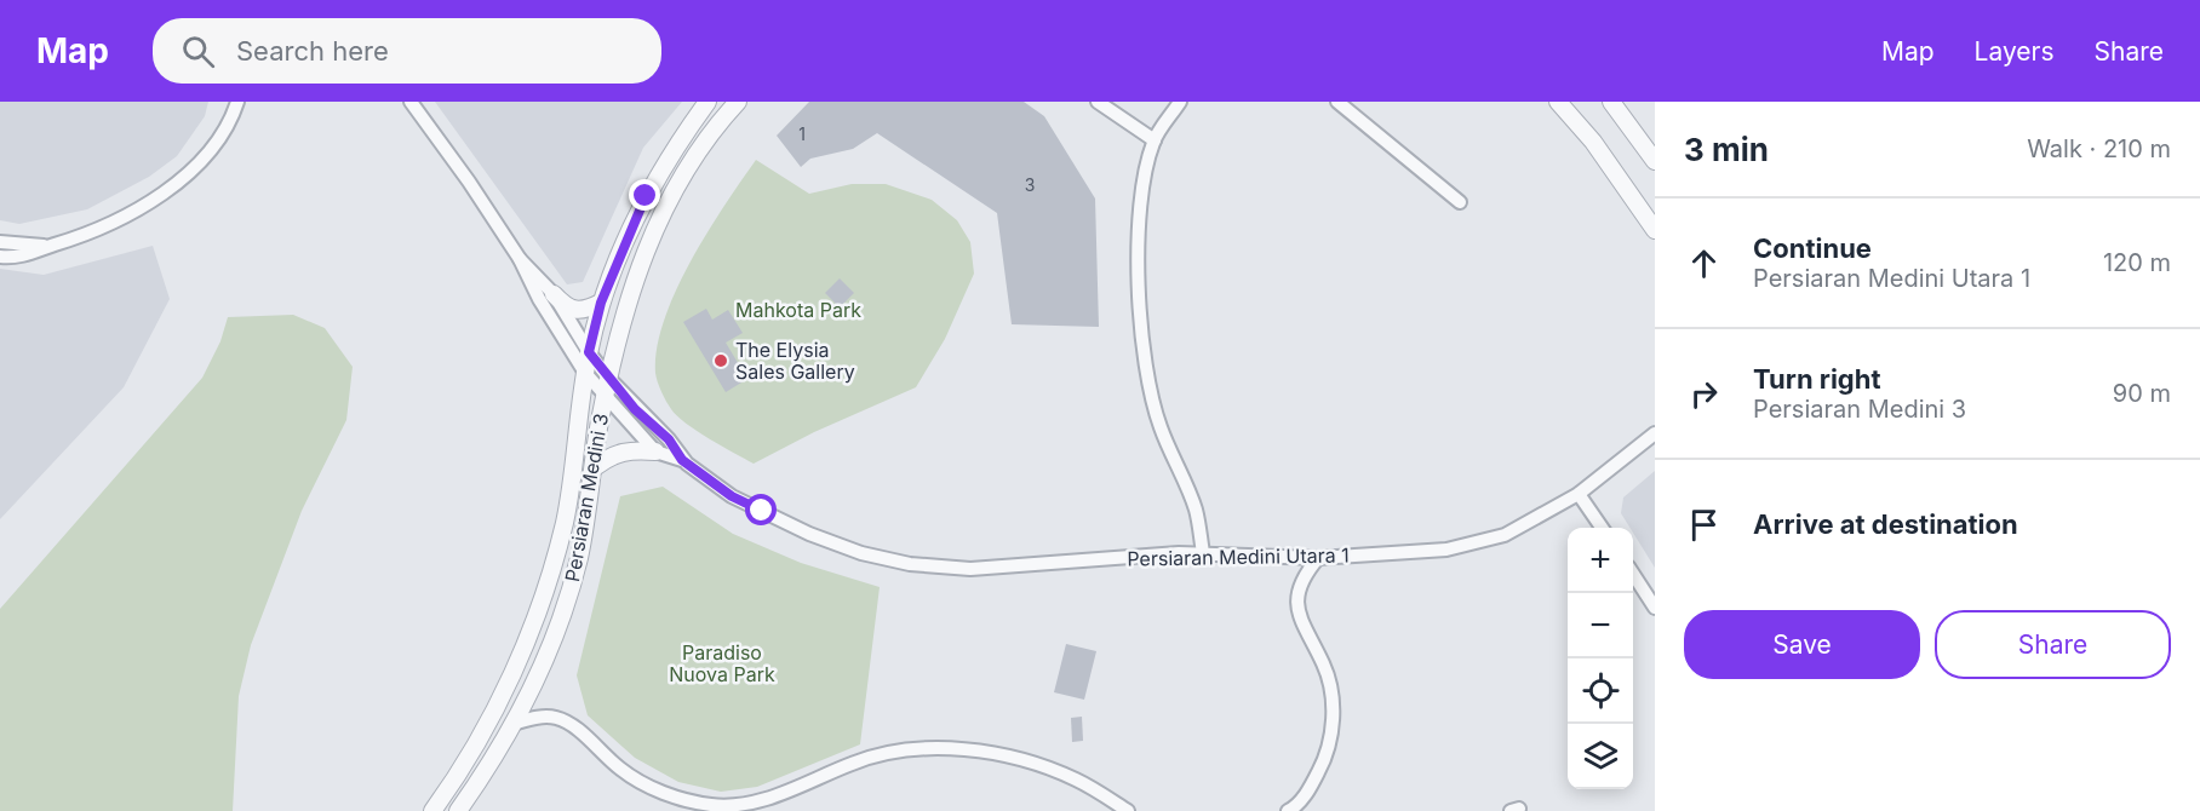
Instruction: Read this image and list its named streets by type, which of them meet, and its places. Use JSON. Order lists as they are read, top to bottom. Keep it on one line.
{"streets":{"street":["Persiaran Medini 3","Persiaran Medini Utara 1"]},"crossings":[["Persiaran Medini 3","Persiaran Medini Utara 1"]],"parks":["Mahkota Park","Paradiso Nuova Park"],"places":["The Elysia Sales Gallery"],"house_numbers":["1","3"],"page":{"header":"Map","search":"Search here","nav":["Map","Layers","Share"],"heading":["3 min","Walk · 210 m"],"list":[["Continue","Persiaran Medini Utara 1","120 m"],["Turn right","Persiaran Medini 3","90 m"],"Arrive at destination"],"map_buttons":["+","−"],"buttons":["Save","Share"]}}
